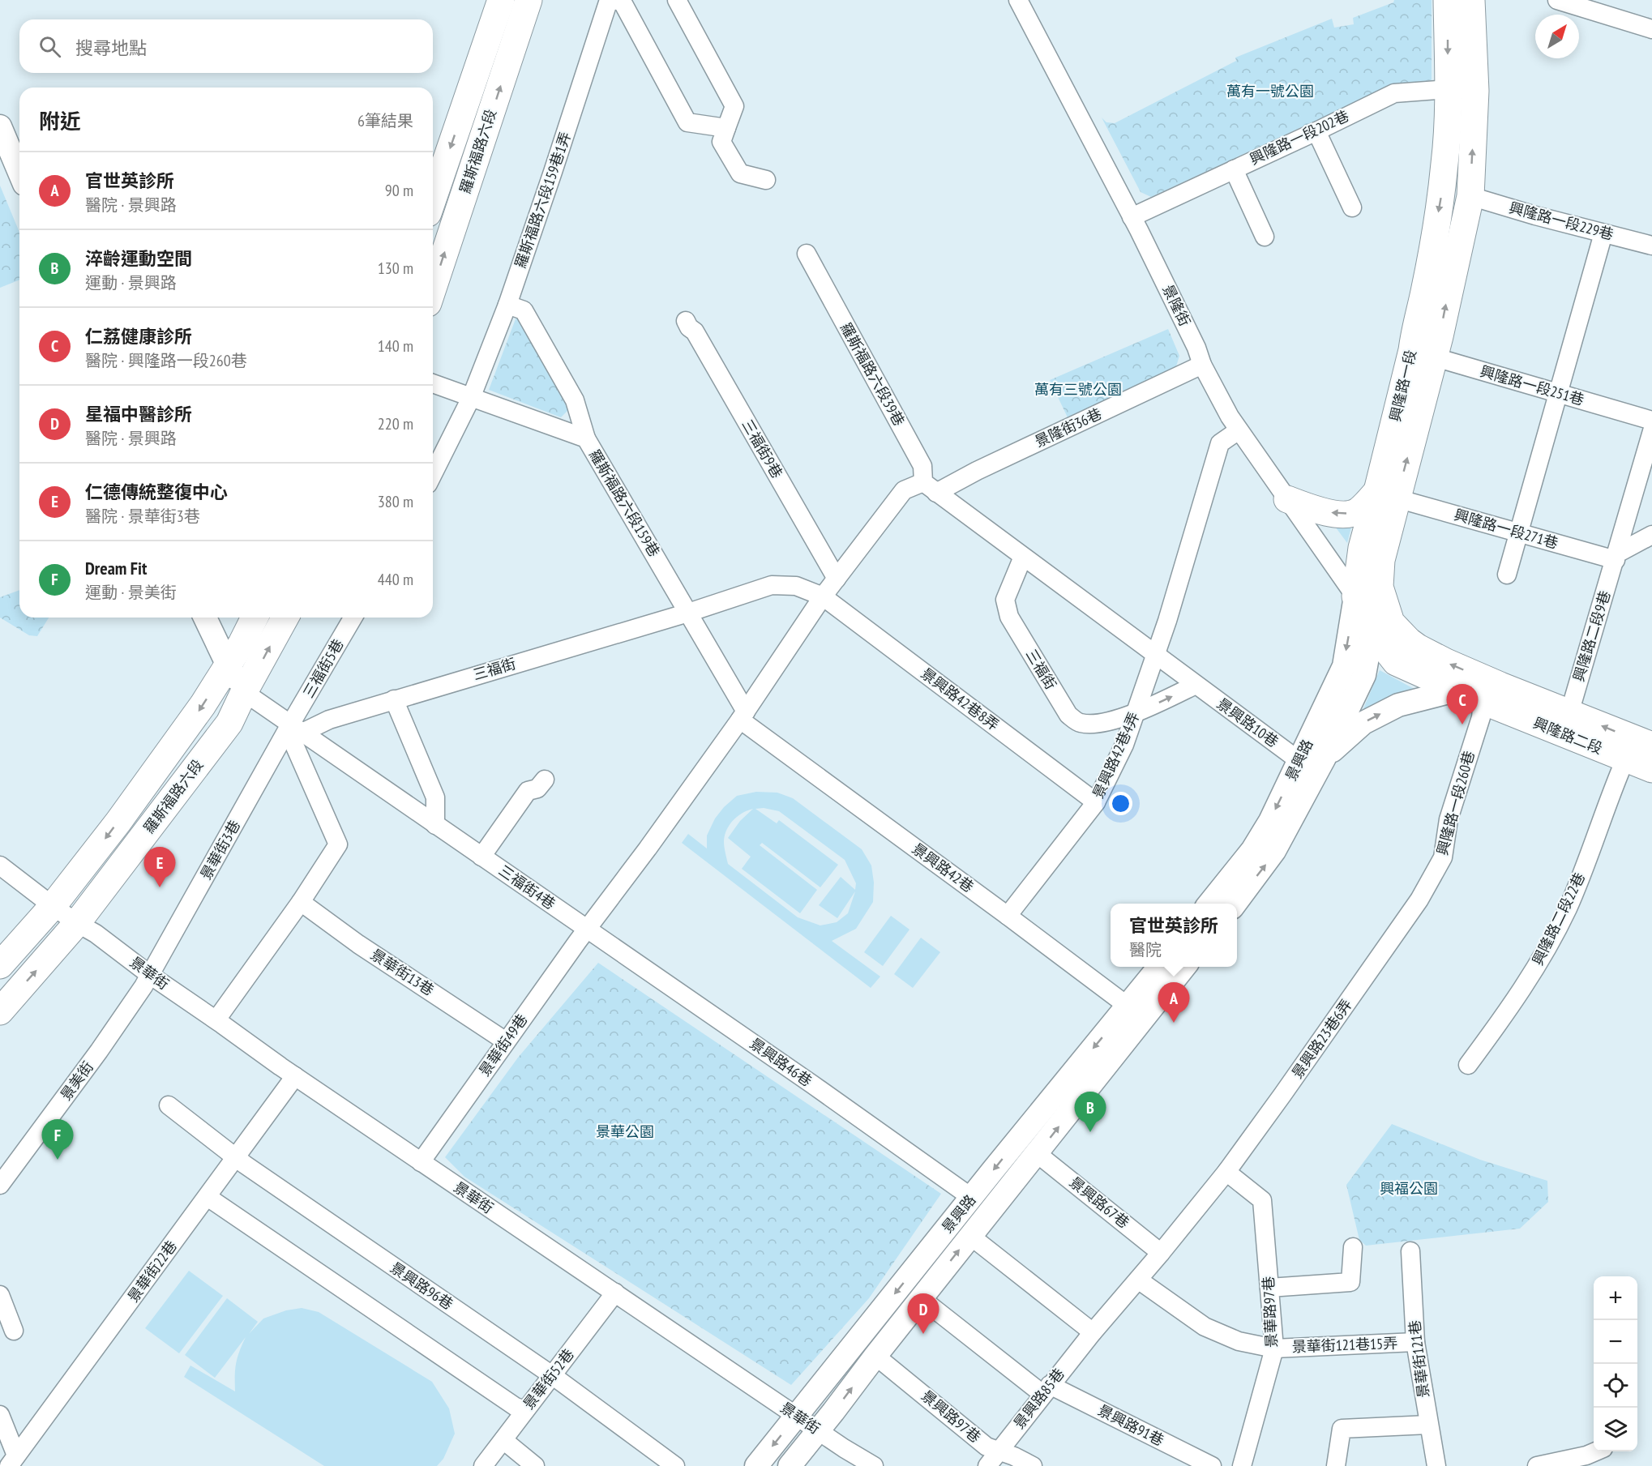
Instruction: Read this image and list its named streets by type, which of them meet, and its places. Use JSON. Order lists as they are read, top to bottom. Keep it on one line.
{"streets":{"main road":["羅斯福路六段","興隆路一段","興隆路二段"],"street":["興隆路一段202巷","羅斯福路六段159巷1弄","興隆路一段229巷","景隆街","羅斯福路六段39巷","興隆路一段251巷","景隆街36巷","三福街9巷","羅斯福路六段159巷","興隆路一段271巷","興隆路二段9巷","三福街5巷","三福街","景興路42巷8弄","景興路10巷","景興路42巷4弄","景興路","興隆路一段260巷","景華街3巷","景興路42巷","三福街4巷","興隆路二段22巷","景華街13巷","景華街","景興路23巷6弄","景華街49巷","景興路46巷","景美街","景興路67巷","景華街22巷","景興路96巷","景華路97巷","景華街121巷15弄","景華街121巷","景華街52巷","景興路85巷","景興路97巷","景興路91巷"]},"crossings":[["興隆路一段202巷","景隆街"],["興隆路一段202巷","興隆路一段"],["羅斯福路六段","三福街4巷"],["羅斯福路六段","景華街"],["羅斯福路六段159巷1弄","羅斯福路六段159巷"],["興隆路一段229巷","興隆路一段"],["景隆街","興隆路一段"],["景隆街","景隆街36巷"],["景隆街","景興路"],["羅斯福路六段39巷","景隆街36巷"],["興隆路一段","興隆路一段251巷"],["興隆路一段","興隆路一段271巷"],["興隆路一段","景興路"],["羅斯福路六段159巷","三福街"],["興隆路一段271巷","興隆路二段9巷"],["興隆路二段9巷","興隆路二段"],["三福街5巷","三福街"],["三福街5巷","景華街3巷"],["三福街5巷","三福街4巷"],["三福街","景興路42巷8弄"],["三福街","景興路42巷4弄"],["三福街","景華街3巷"],["三福街","三福街4巷"],["景興路42巷8弄","景興路42巷4弄"],["景興路10巷","景興路42巷4弄"],["景興路10巷","景興路"],["興隆路二段","興隆路一段260巷"],["興隆路二段","興隆路二段22巷"],["景興路42巷4弄","景興路42巷"],["景興路","景興路42巷"],["景興路","景華街"],["景興路","景興路46巷"],["景興路","景興路67巷"],["景興路","景興路97巷"],["景興路","景興路91巷"],["興隆路一段260巷","景興路23巷6弄"],["景華街3巷","三福街4巷"],["景華街3巷","景華街"],["景華街3巷","景美街"],["三福街4巷","景華街49巷"],["三福街4巷","景興路46巷"],["景華街13巷","景華街49巷"],["景華街","景華街49巷"],["景華街","景美街"],["景華街","景華街22巷"],["景華街","景華街52巷"],["景興路23巷6弄","景華路97巷"],["景興路23巷6弄","景興路85巷"],["景華街49巷","景興路46巷"],["景興路67巷","景興路85巷"],["景華街22巷","景興路96巷"],["景興路96巷","景華街52巷"],["景華路97巷","景華街121巷15弄"],["景華路97巷","景興路85巷"],["景華街121巷15弄","景華街121巷"],["景興路85巷","景興路97巷"],["景興路85巷","景興路91巷"]],"parks":["萬有一號公園","萬有三號公園","景華公園","興福公園"],"north":"top right","page":{"search":"搜尋地點","heading":["附近","6筆結果"],"list":[{"mark":"A","name":"官世英診所","note":"醫院 · 景興路","value":"90 m"},{"mark":"B","name":"淬齡運動空間","note":"運動 · 景興路","value":"130 m"},{"mark":"C","name":"仁荔健康診所","note":"醫院 · 興隆路一段260巷","value":"140 m"},{"mark":"D","name":"星福中醫診所","note":"醫院 · 景興路","value":"220 m"},{"mark":"E","name":"仁德傳統整復中心","note":"醫院 · 景華街3巷","value":"380 m"},{"mark":"F","name":"Dream Fit","note":"運動 · 景美街","value":"440 m"}],"pins":["C","E","A","B","F","D"],"popup":["官世英診所","醫院"],"map_buttons":["+","−"]}}
